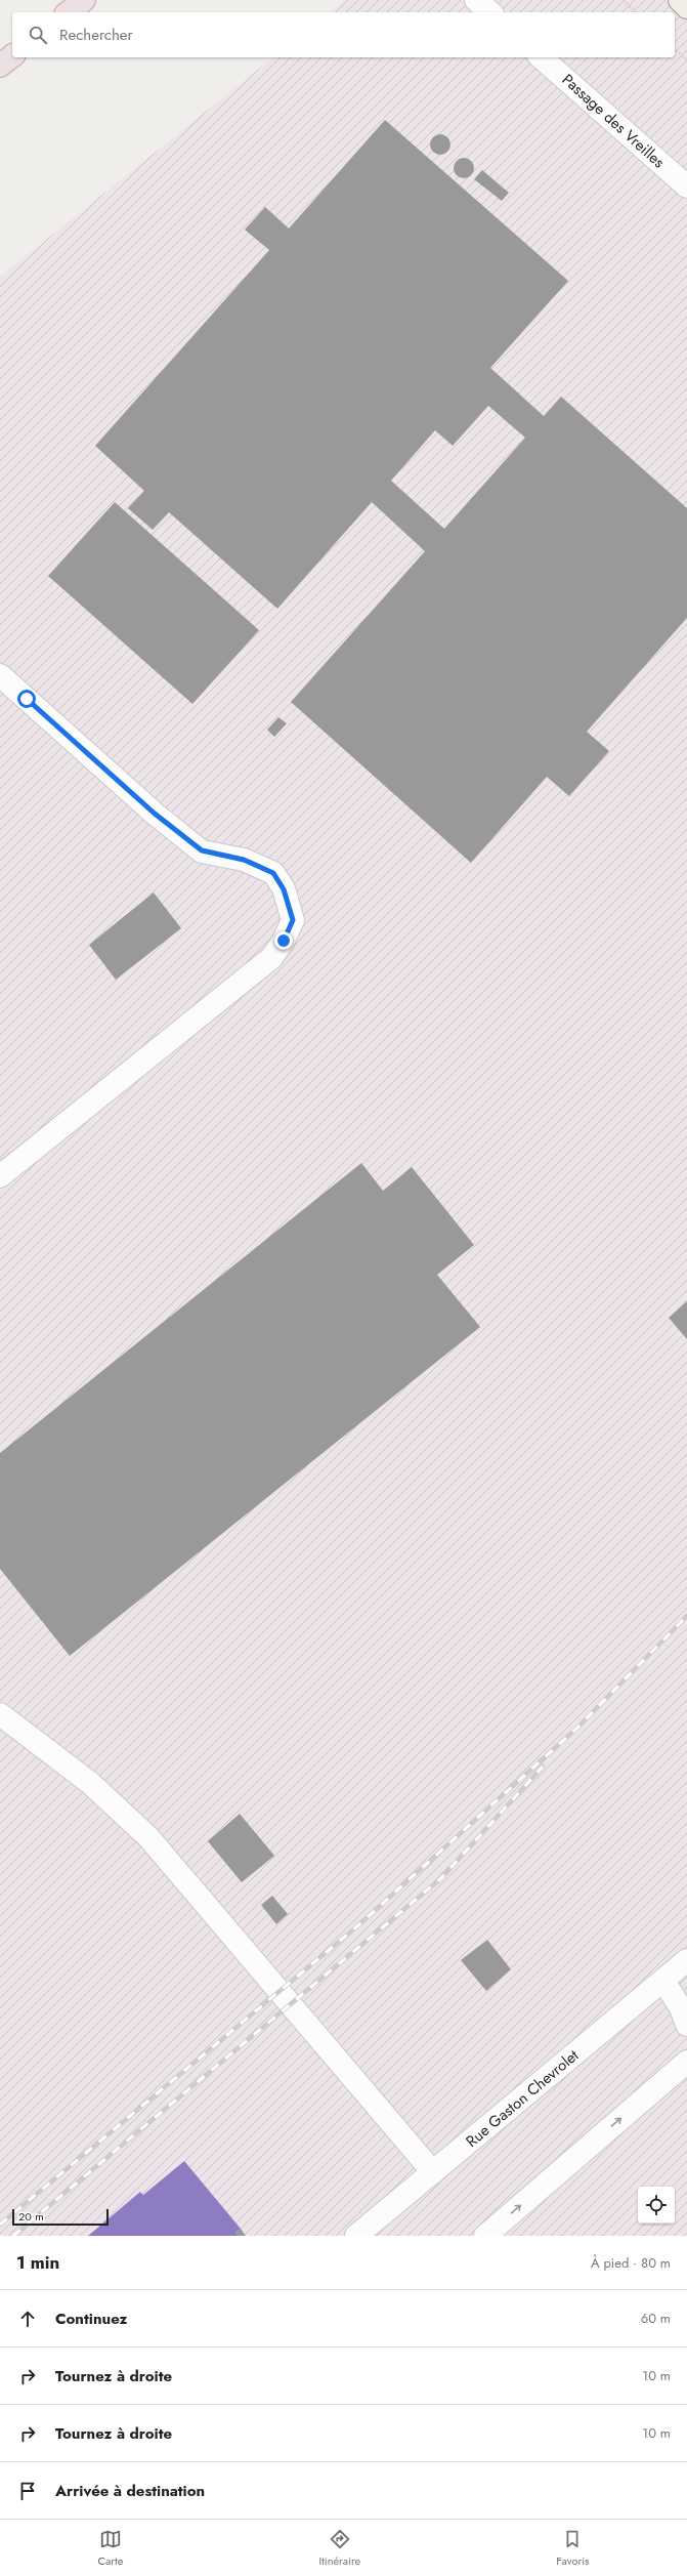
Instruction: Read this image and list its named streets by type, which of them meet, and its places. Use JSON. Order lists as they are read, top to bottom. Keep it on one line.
{"streets":{"street":["Passage des Vreilles","Rue Gaston Chevrolet"]},"scale_bar":"20 m","page":{"search":"Rechercher","scale":"20 m","heading":["1 min","À pied · 80 m"],"list":[["Continuez","60 m"],["Tournez à droite","10 m"],["Tournez à droite","10 m"],"Arrivée à destination"],"nav":["Carte","Itinéraire","Favoris"]}}
